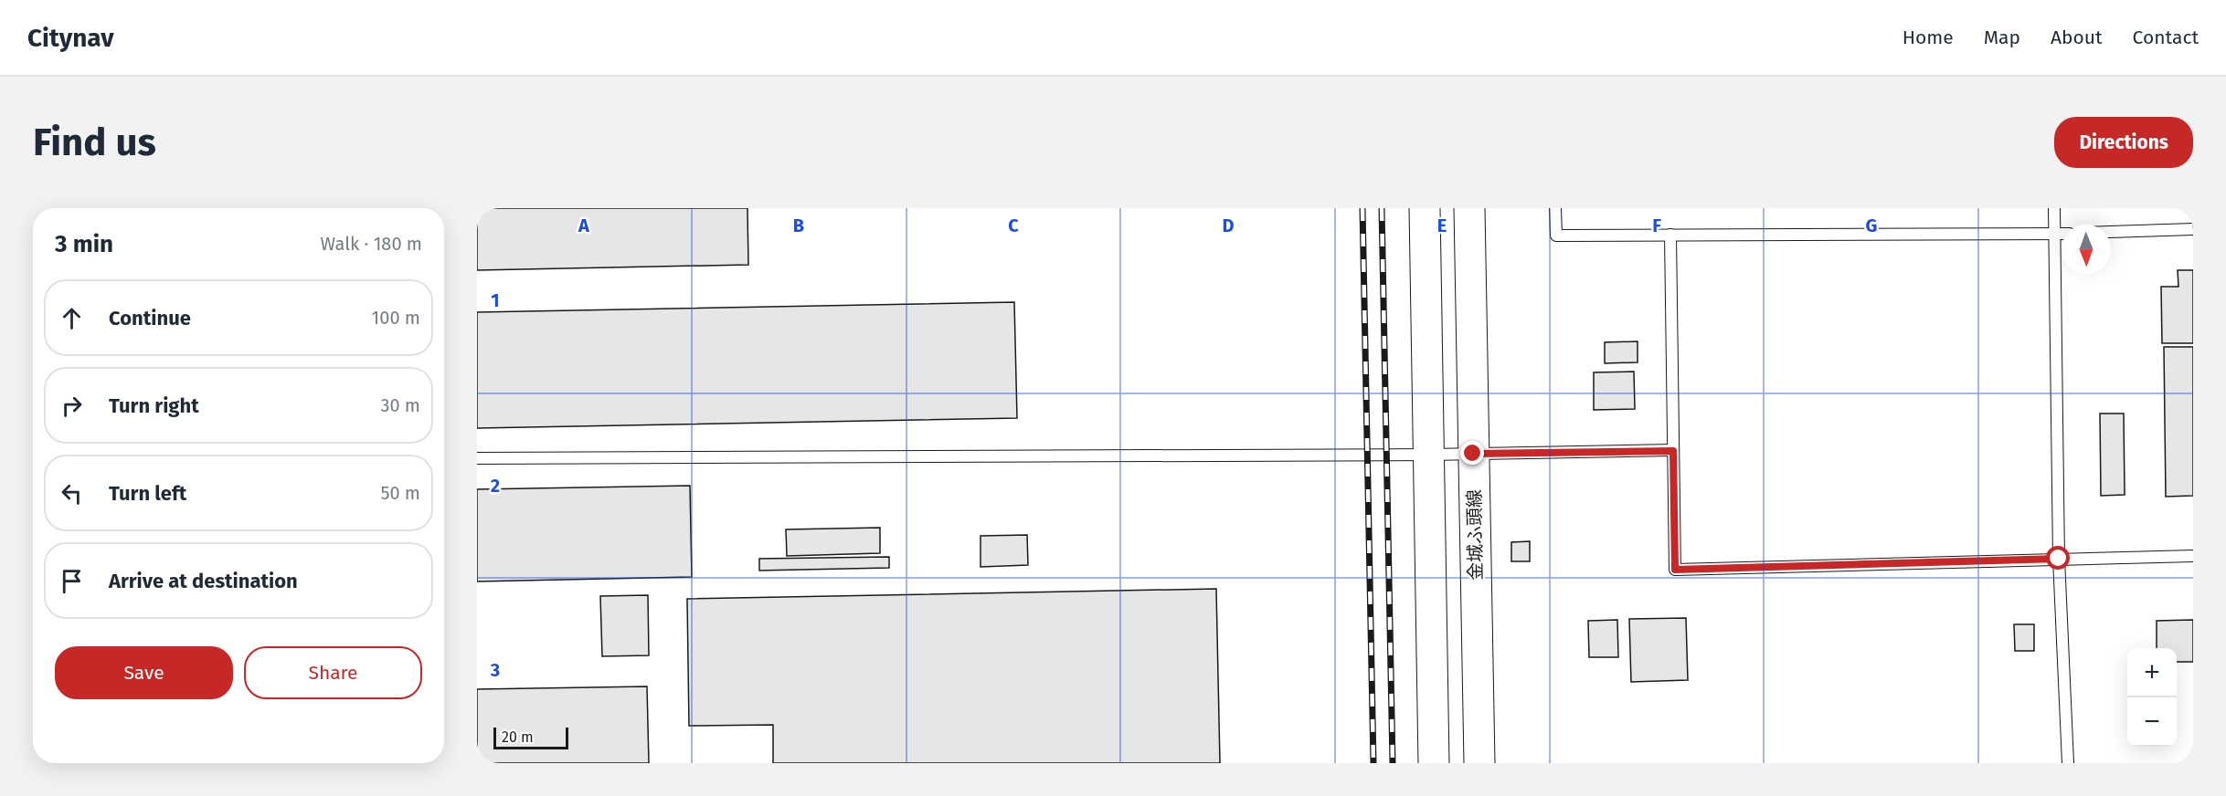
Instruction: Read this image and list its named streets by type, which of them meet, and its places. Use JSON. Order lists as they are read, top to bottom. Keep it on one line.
{"streets":{"main road":["金城ふ頭線"]},"scale_bar":"20 m","north":"bottom","page":{"header":"Citynav","nav":["Home","Map","About","Contact"],"buttons":["Directions",["Save","Share"]],"title":"Find us","heading":["3 min","Walk · 180 m"],"list":[["Continue","100 m"],["Turn right","30 m"],["Turn left","50 m"],"Arrive at destination"],"map_buttons":["+","−"],"scale":"20 m"},"grid":{"columns":["A","B","C","D","E","F","G"],"rows":["1","2","3"]}}
